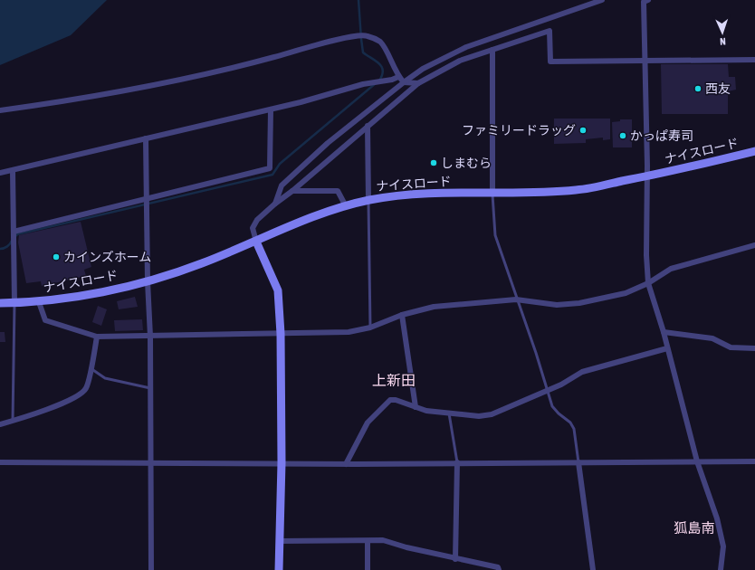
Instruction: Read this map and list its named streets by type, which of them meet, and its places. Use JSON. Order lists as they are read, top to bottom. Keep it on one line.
{"streets":{"street":["ナイスロード"]},"districts":["上新田","狐島南"],"places":["西友","ファミリードラッグ","かっぱ寿司","しまむら","カインズホーム"],"north":"bottom"}
